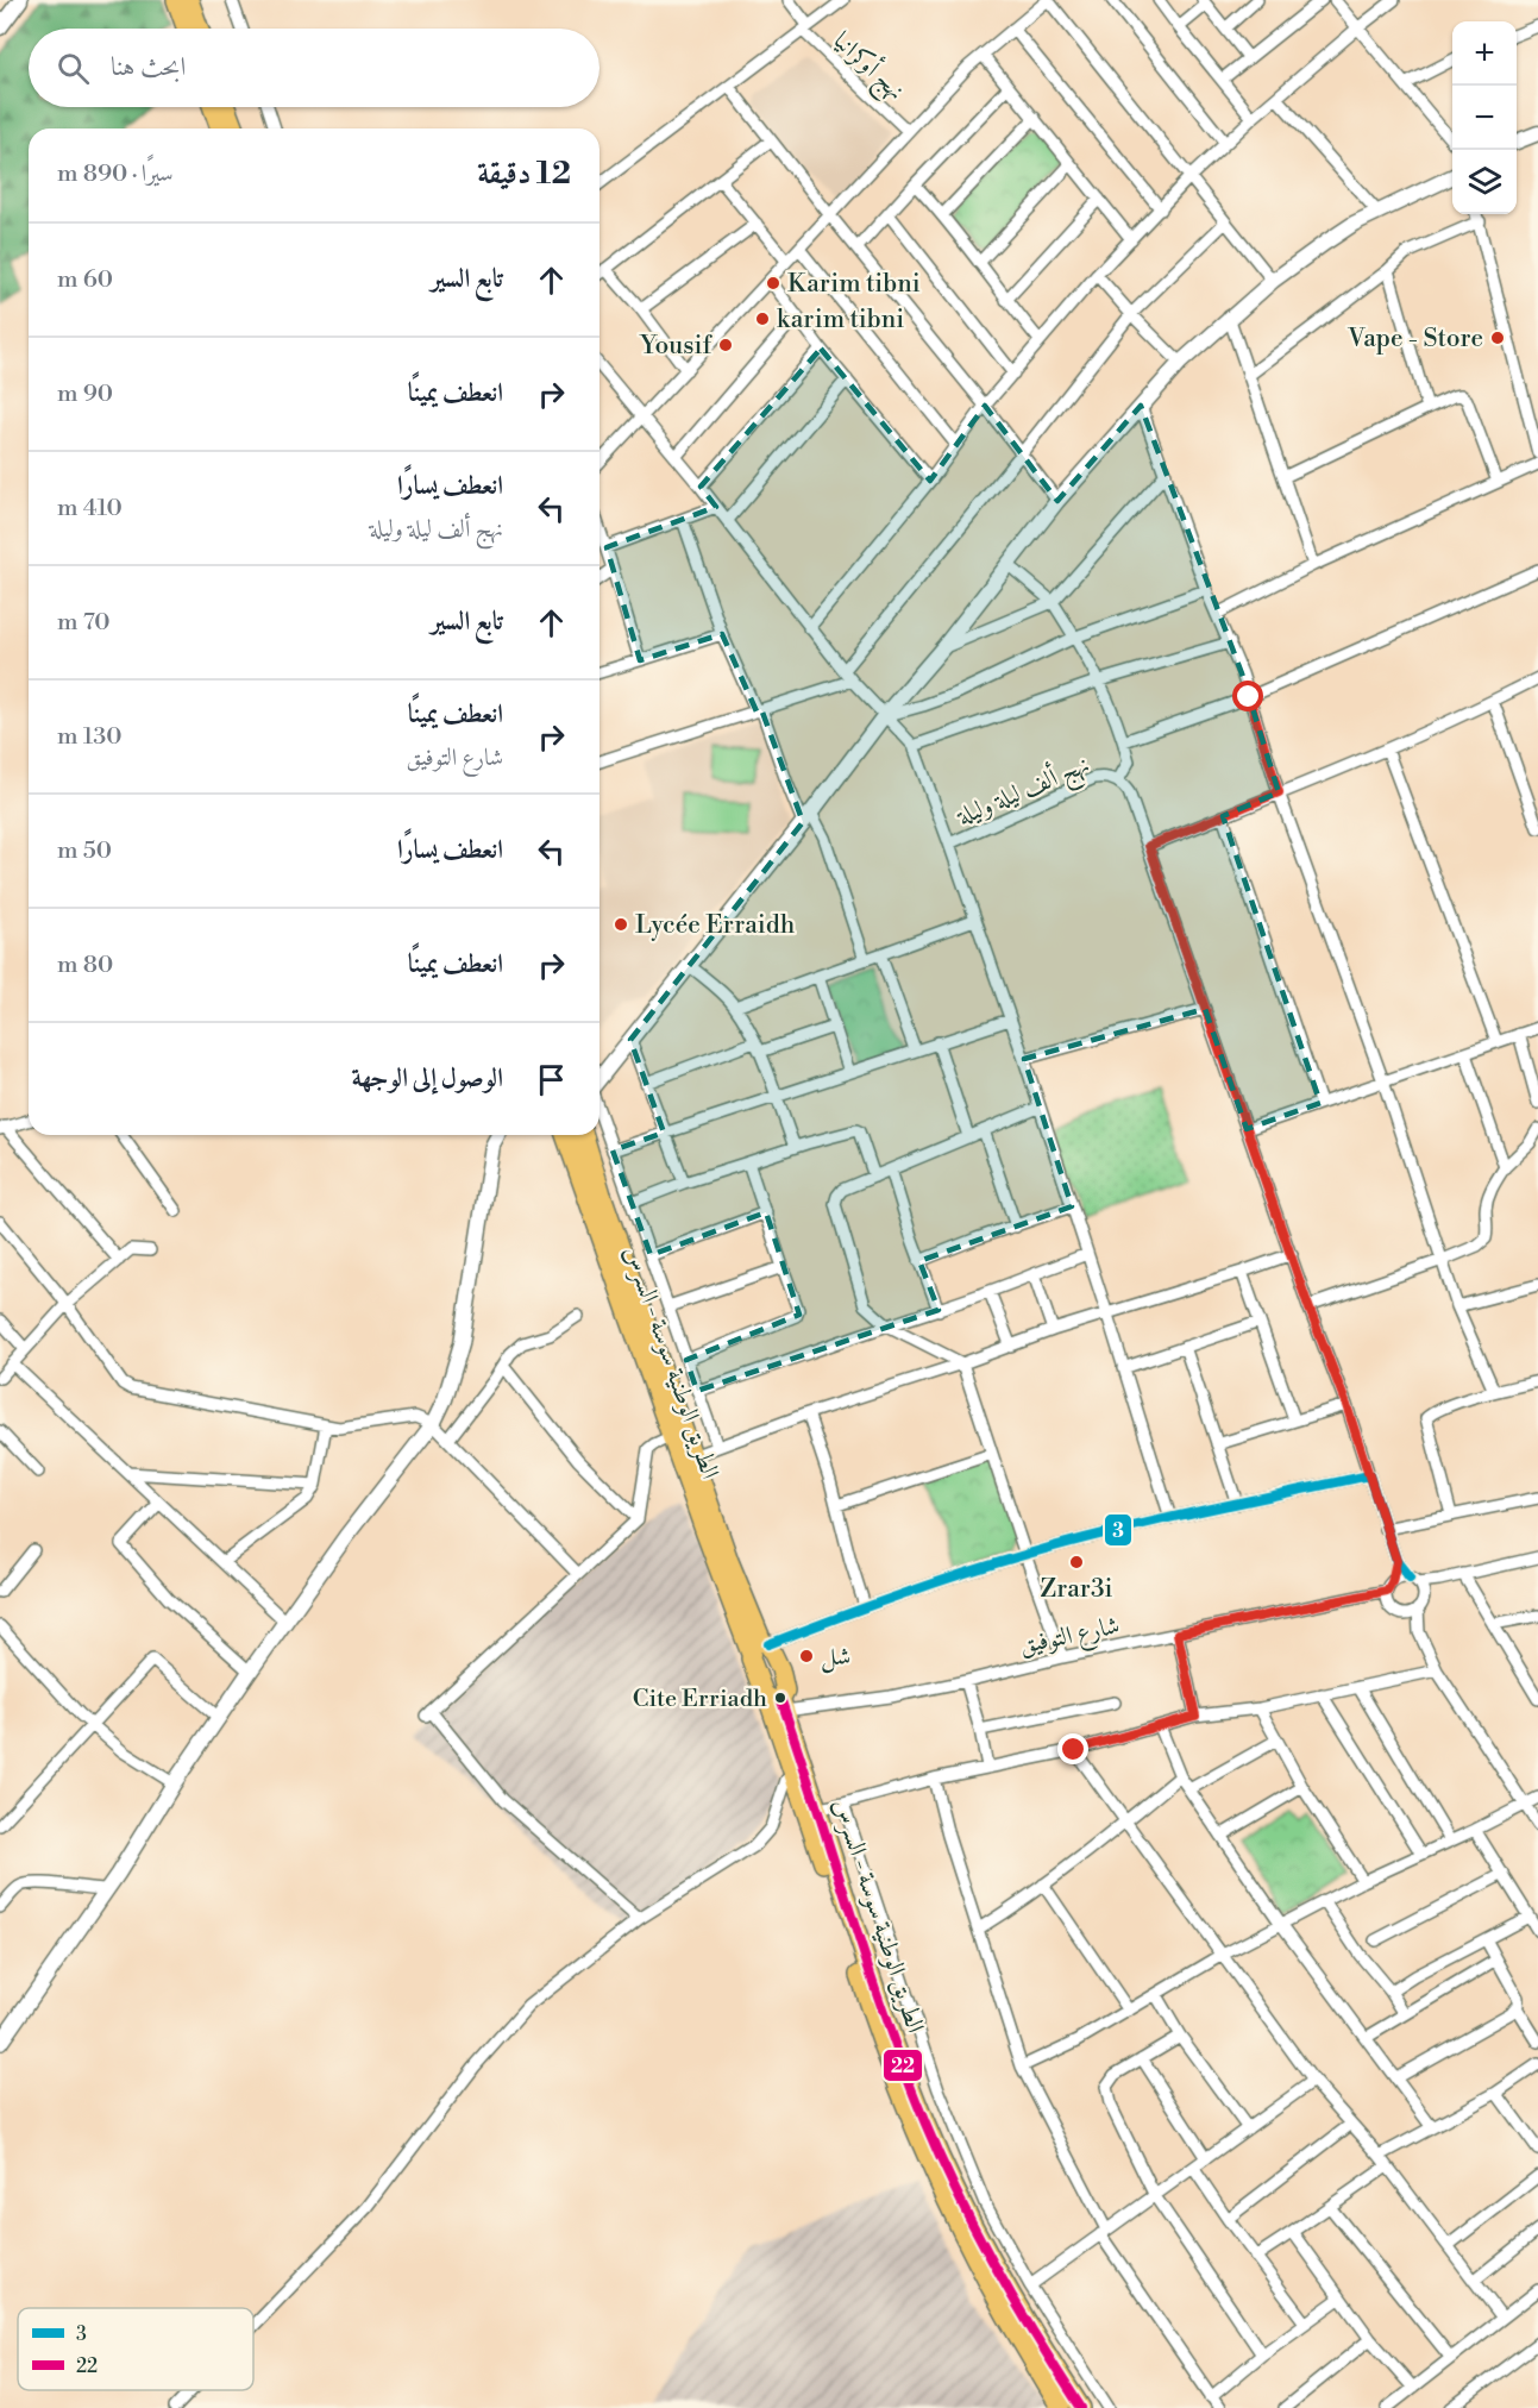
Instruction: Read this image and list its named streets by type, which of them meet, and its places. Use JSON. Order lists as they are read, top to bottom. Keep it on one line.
{"streets":{"highway":["الطريق الوطنية سوسة - السرس"],"street":["نهج أوكرانيا","نهج ألف ليلة وليلة","شارع التوفيق"]},"crossings":[["نهج ألف ليلة وليلة","شارع التوفيق"],["الطريق الوطنية سوسة - السرس","شارع التوفيق"]],"places":["Karim tibni","karim tibni","Vape - Store","Yousif","Lycée Erraidh","Zrar3i","شل","Cite Erriadh"],"lines":["transit line 3","transit line 22"],"legend":["3","22"],"page":{"map_buttons":["+","−"],"search":"ابحث هنا","heading":["12 دقيقة","سيرًا · 890 m"],"list":[["تابع السير","60 m"],["انعطف يمينًا","90 m"],["انعطف يسارًا","نهج ألف ليلة وليلة","410 m"],["تابع السير","70 m"],["انعطف يمينًا","شارع التوفيق","130 m"],["انعطف يسارًا","50 m"],["انعطف يمينًا","80 m"],"الوصول إلى الوجهة"]}}
